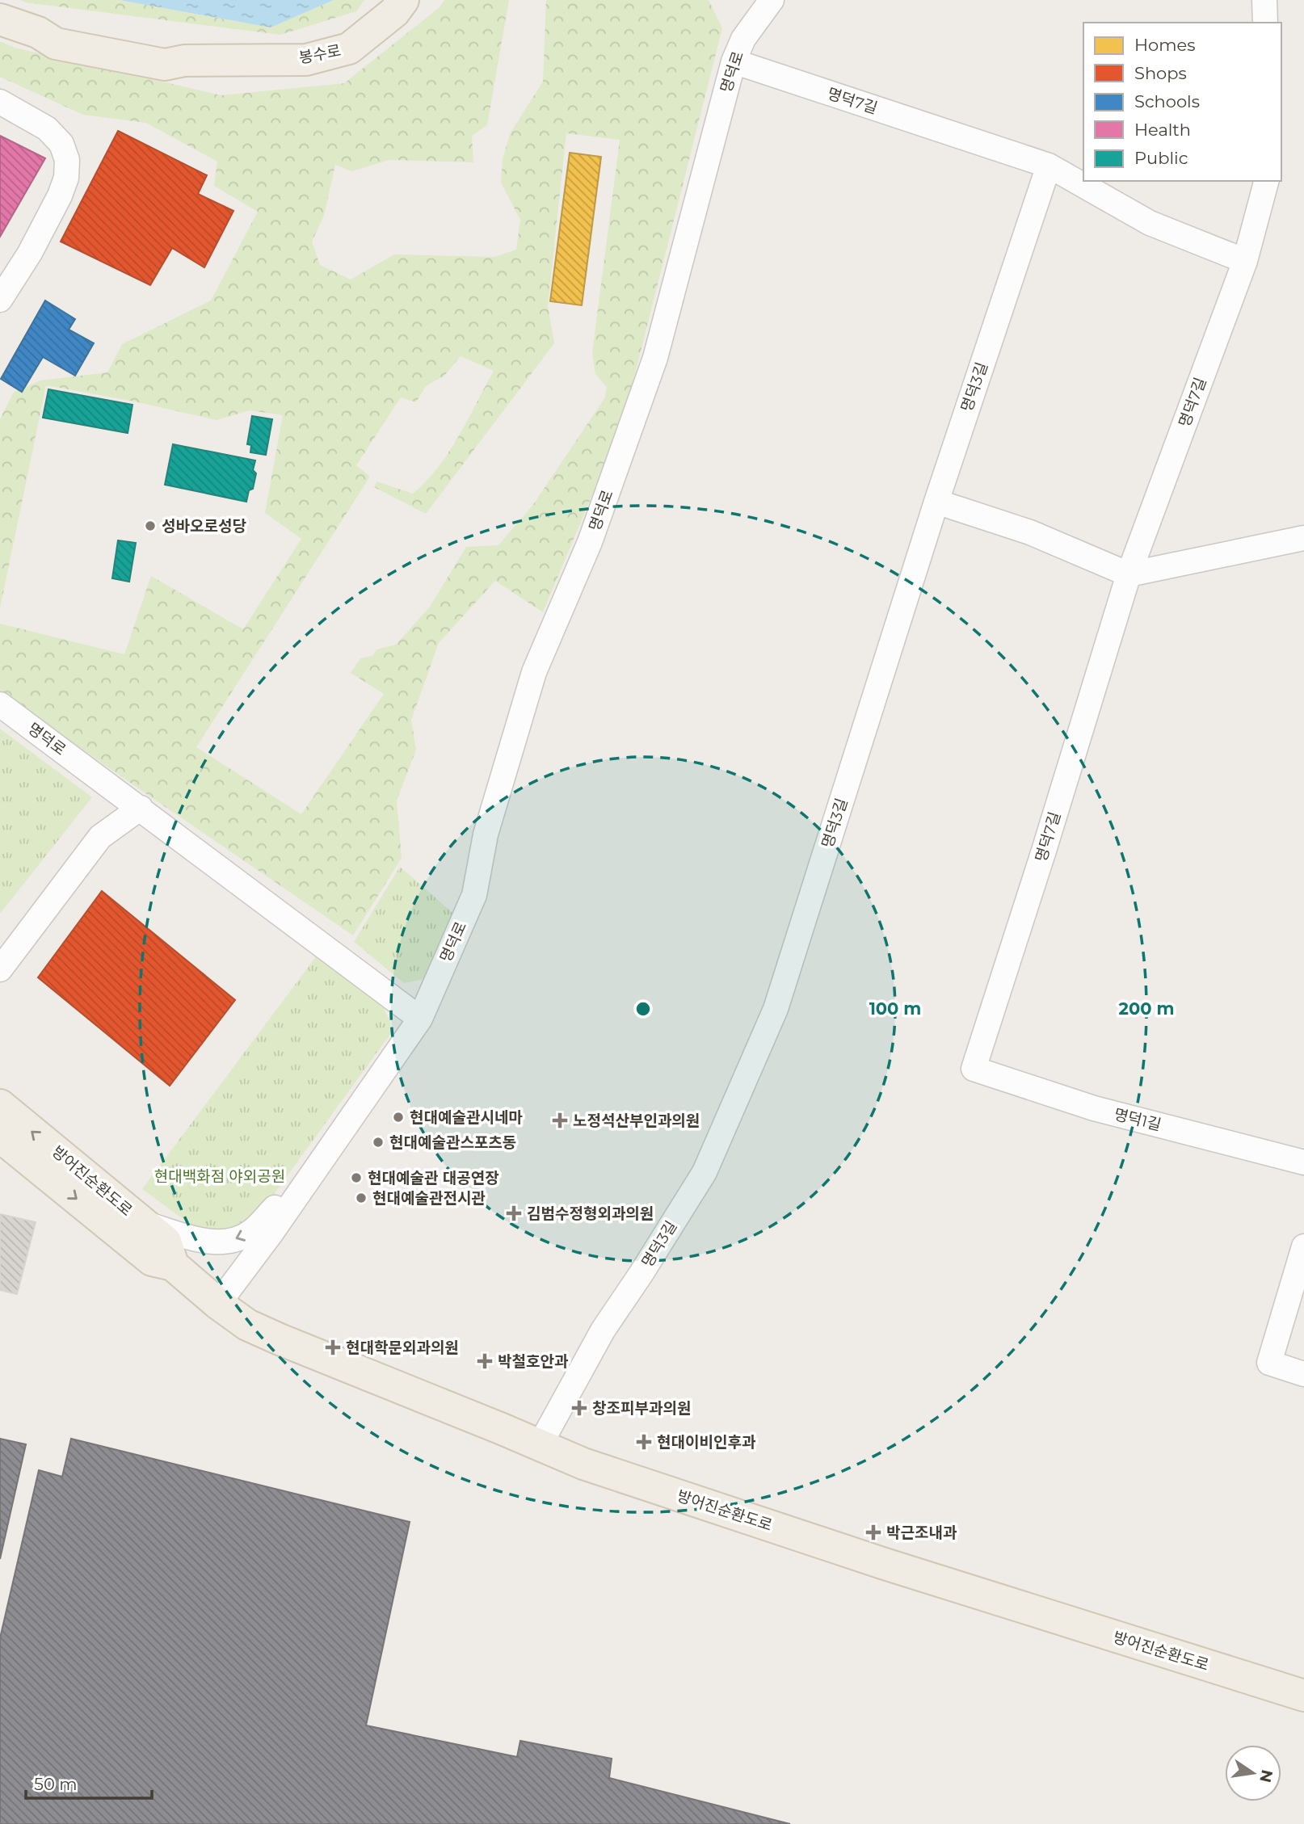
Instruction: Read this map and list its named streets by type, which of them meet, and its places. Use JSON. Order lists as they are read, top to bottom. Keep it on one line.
{"streets":{"main road":["봉수로","방어진순환도로"],"street":["명덕로","명덕7길","명덕3길","명덕1길"]},"crossings":[["명덕로","명덕7길"],["명덕로","방어진순환도로"],["명덕7길","명덕3길"],["명덕7길","명덕1길"],["명덕3길","방어진순환도로"]],"parks":["현대백화점 야외공원"],"places":{"other":["성바오로성당","현대예술관시네마","현대예술관스포츠동","현대예술관 대공연장","현대예술관전시관"],"health":["노정석산부인과의원","김범수정형외과의원","현대학문외과의원","박철호안과","창조피부과의원","현대이비인후과","박근조내과"]},"legend":["Homes","Shops","Schools","Health","Public"],"scale_bar":"50 m","north":"right","rings":["100 m","200 m"]}
